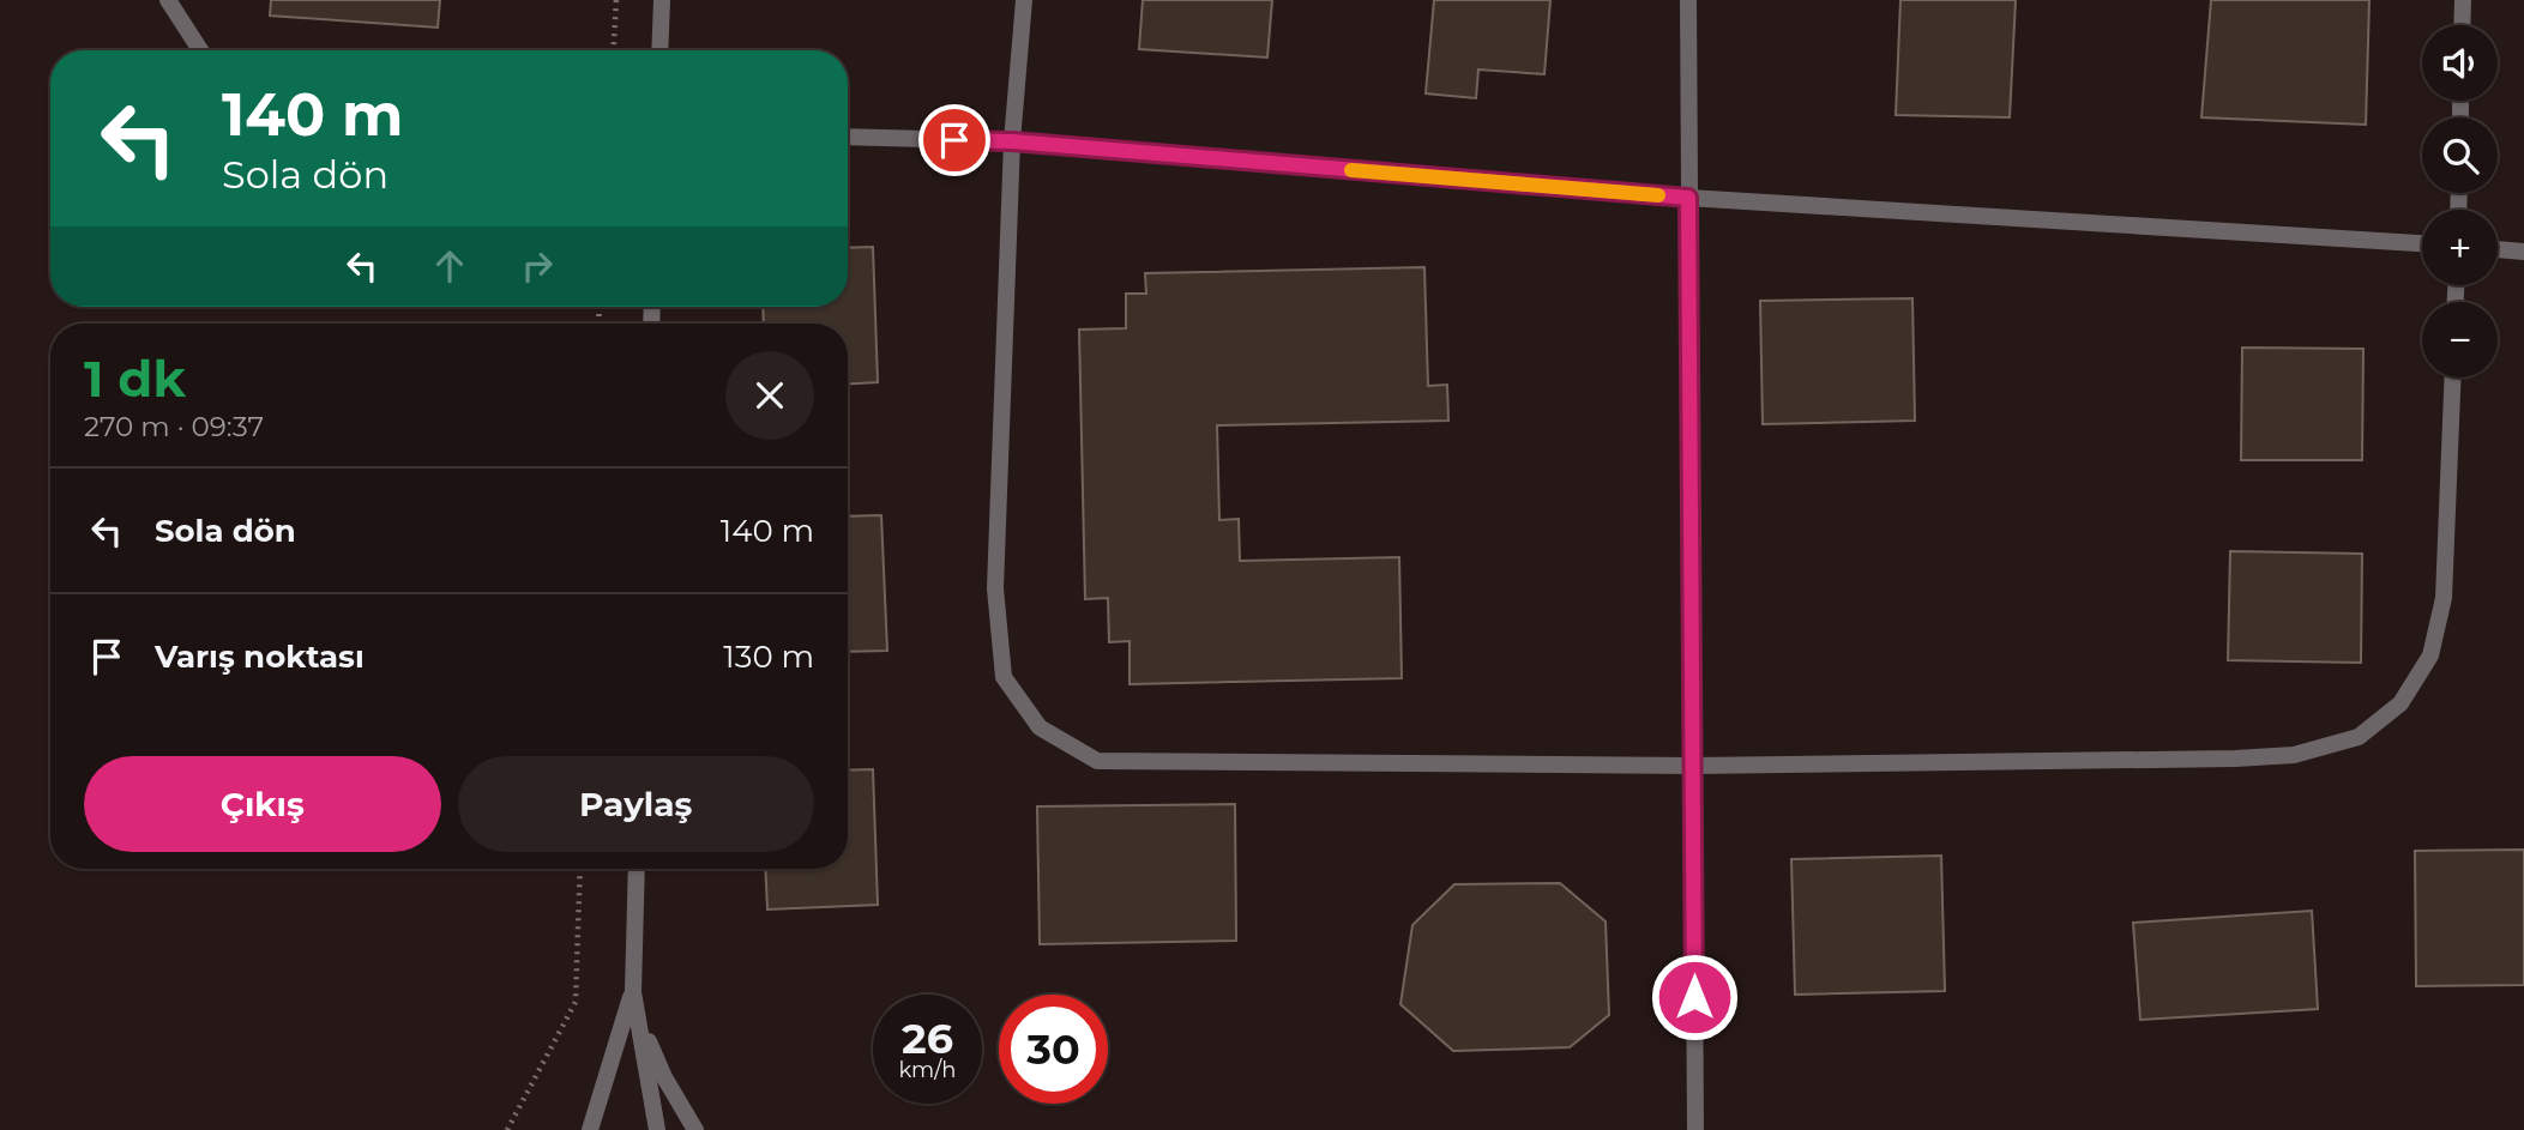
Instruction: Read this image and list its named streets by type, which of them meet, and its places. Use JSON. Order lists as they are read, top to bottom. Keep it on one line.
{"page":{"map_buttons":["+","−"],"turn":["140 m","Sola dön"],"heading":["1 dk","270 m · 09:37"],"list":[{"name":"Sola dön","value":"140 m"},{"name":"Varış noktası","value":"130 m"}],"buttons":["Çıkış","Paylaş"],"speed":"26 km/h","limit":"30"}}
